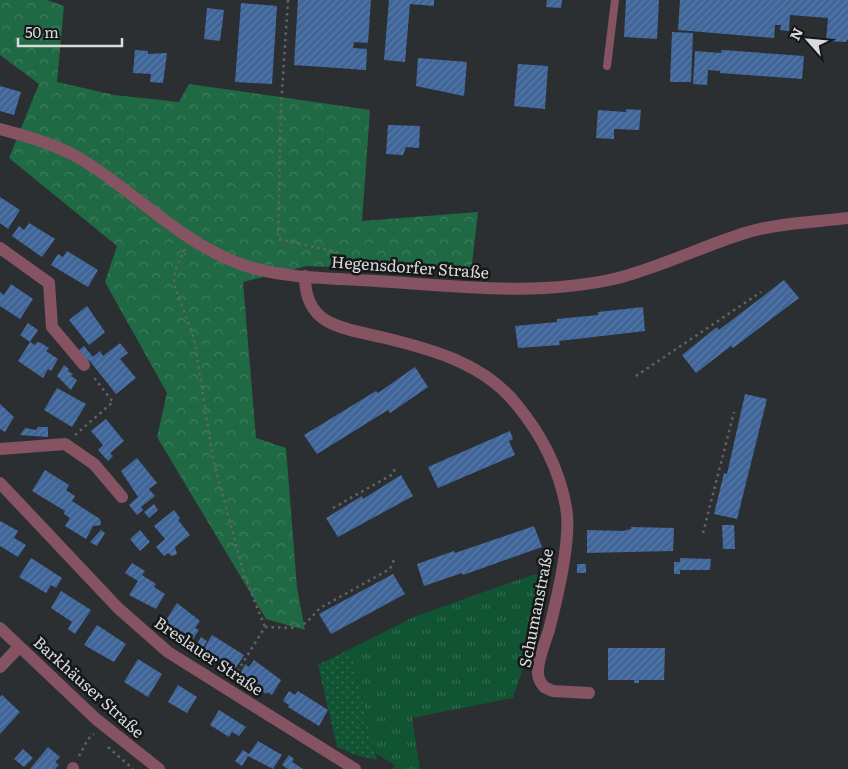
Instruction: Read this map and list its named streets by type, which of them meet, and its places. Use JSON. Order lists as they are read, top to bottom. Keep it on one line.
{"streets":{"street":["Hegensdorfer Straße","Schumanstraße","Breslauer Straße","Barkhäuser Straße"]},"crossings":[["Hegensdorfer Straße","Schumanstraße"]],"scale_bar":"50 m","north":"top left"}
